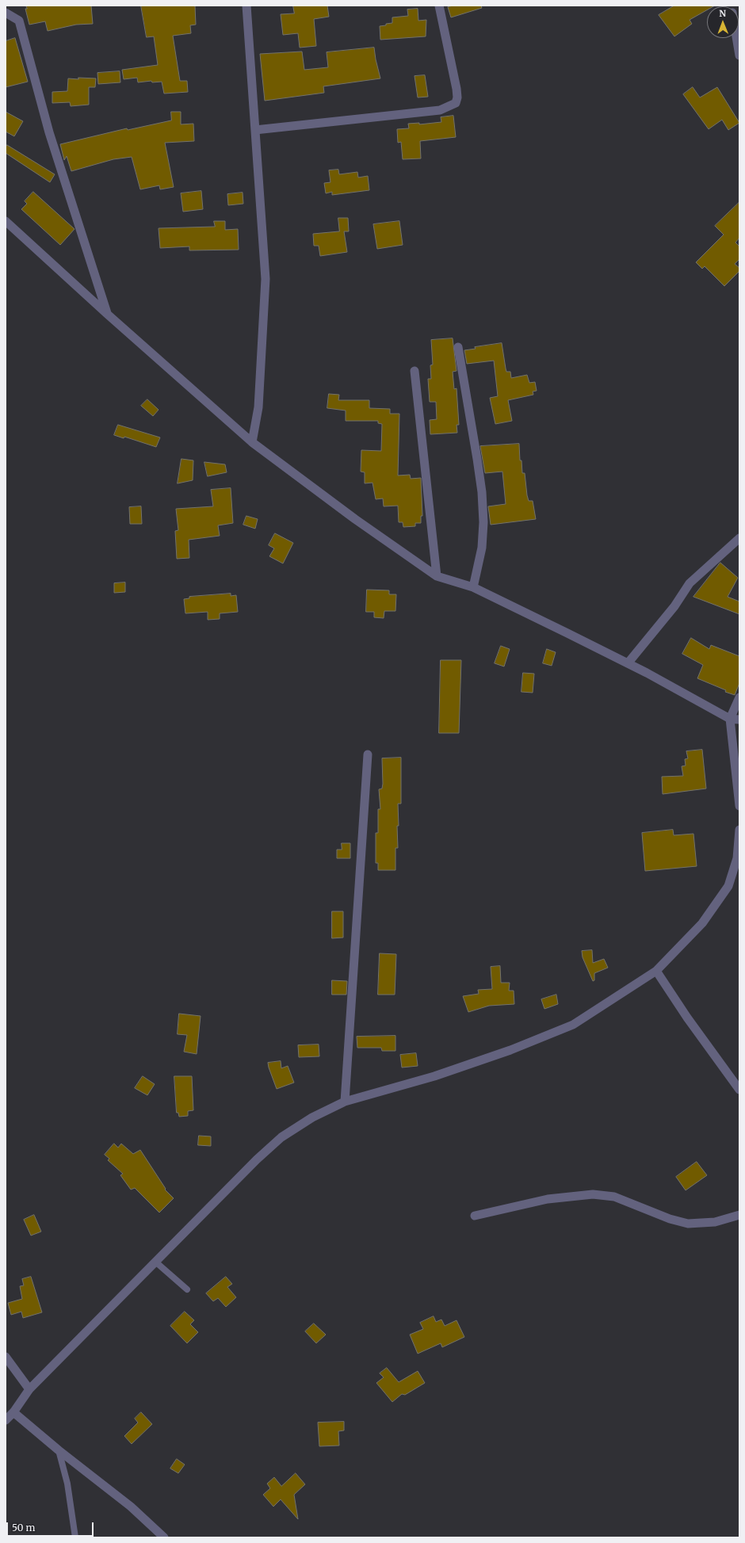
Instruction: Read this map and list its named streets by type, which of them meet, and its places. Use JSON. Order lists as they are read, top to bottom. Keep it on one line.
{"scale_bar":"50 m","north":"top"}
